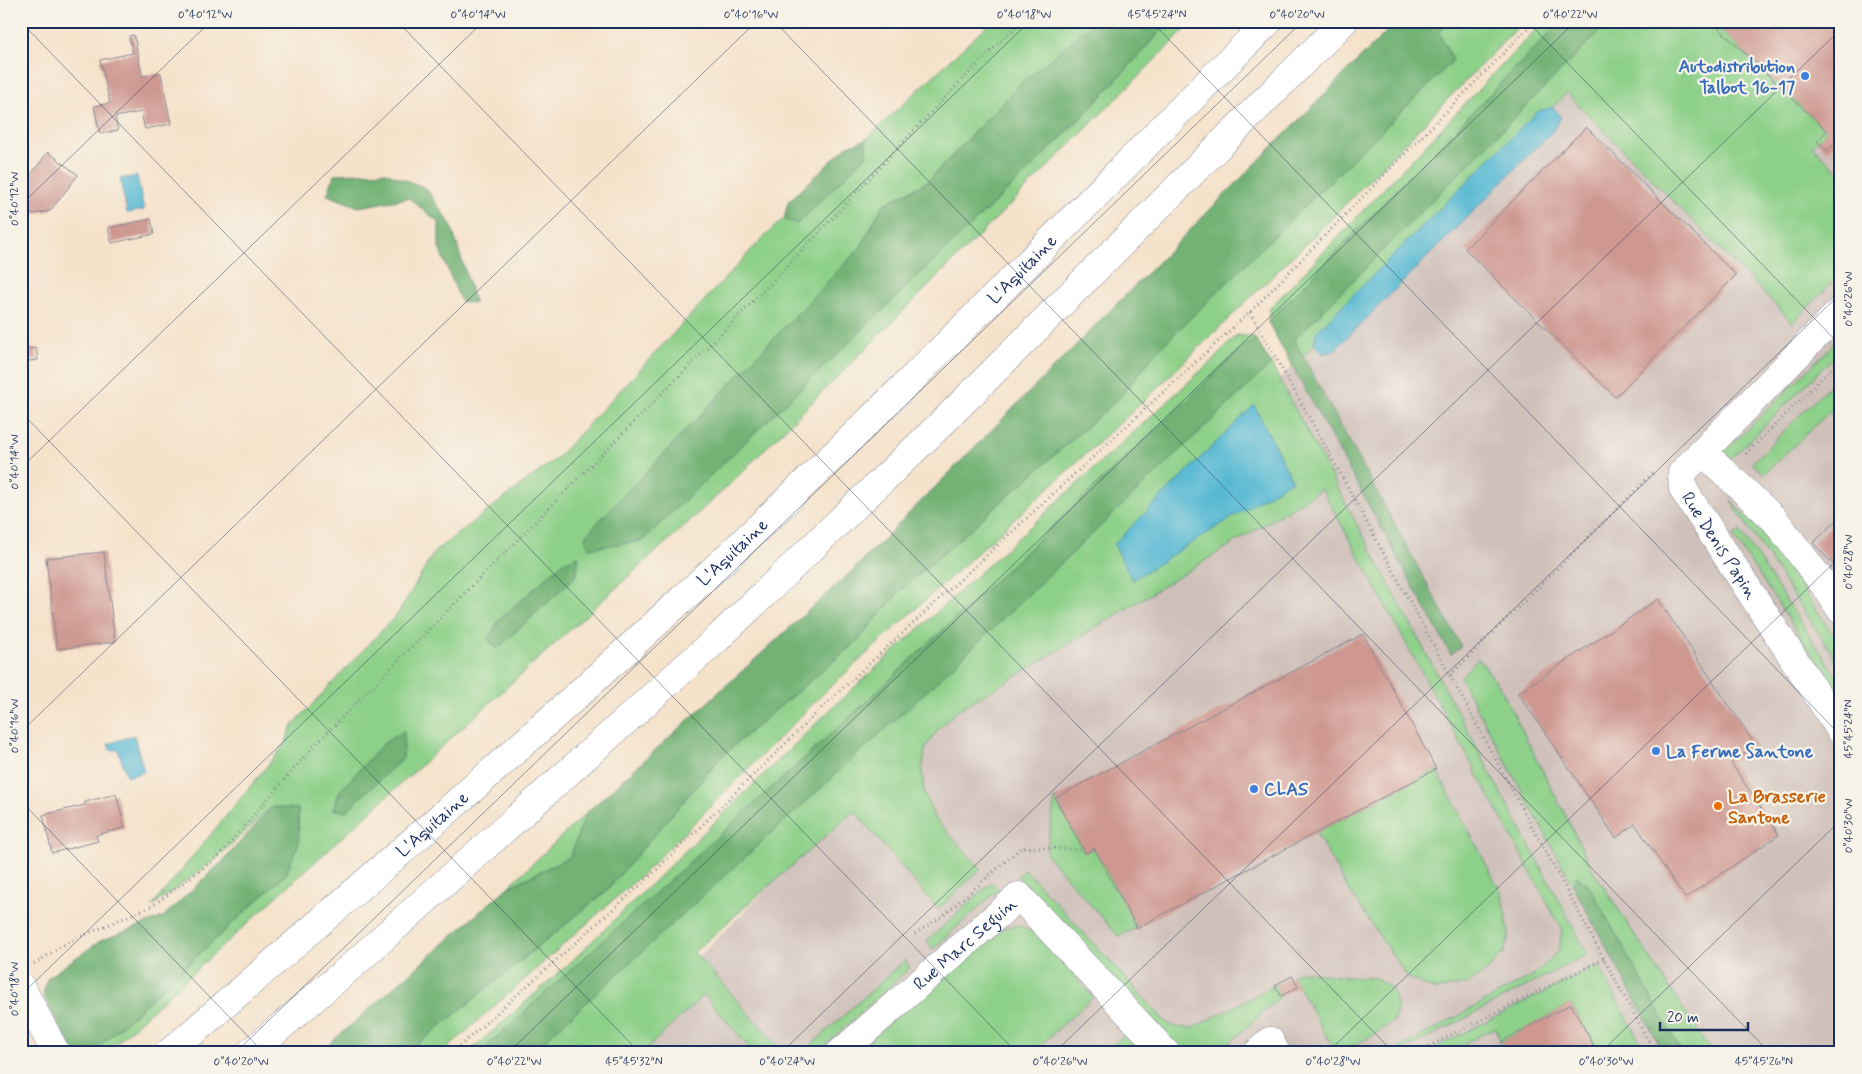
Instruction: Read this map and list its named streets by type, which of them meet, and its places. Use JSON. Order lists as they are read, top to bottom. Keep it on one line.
{"streets":{"main road":["L'Aquitaine","Rue Denis Papin","Rue Marc Seguin"]},"places":["Autodistribution Talbot 16-17","La Ferme Santone","CLAS","La Brasserie Santone"],"scale_bar":"20 m","coordinates":["0°40'12\"W","0°40'14\"W","0°40'16\"W","0°40'18\"W","45°45'24\"N","0°40'20\"W","0°40'22\"W","0°40'26\"W","0°40'28\"W","0°40'30\"W","45°45'32\"N","0°40'24\"W","45°45'26\"N"]}
